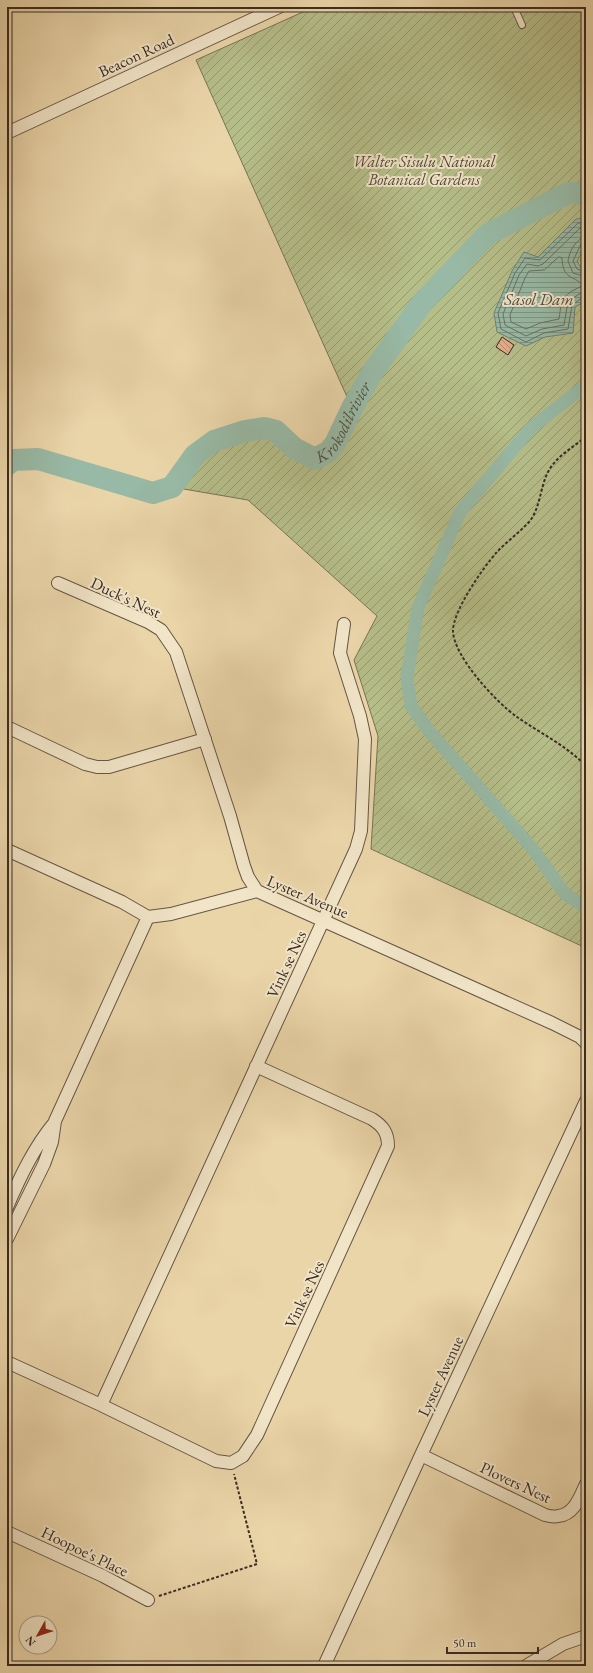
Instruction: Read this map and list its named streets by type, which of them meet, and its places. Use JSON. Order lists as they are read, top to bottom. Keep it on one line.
{"streets":{"street":["Beacon Road","Duck's Nest","Lyster Avenue","Vink se Nes","Plovers Nest","Hoopoe's Place"]},"crossings":[["Duck's Nest","Lyster Avenue"],["Lyster Avenue","Vink se Nes"],["Lyster Avenue","Plovers Nest"]],"water":["Sasol Dam","Krokodilrivier"],"parks":["Walter Sisulu National Botanical Gardens"],"scale_bar":"50 m","north":"bottom left"}
